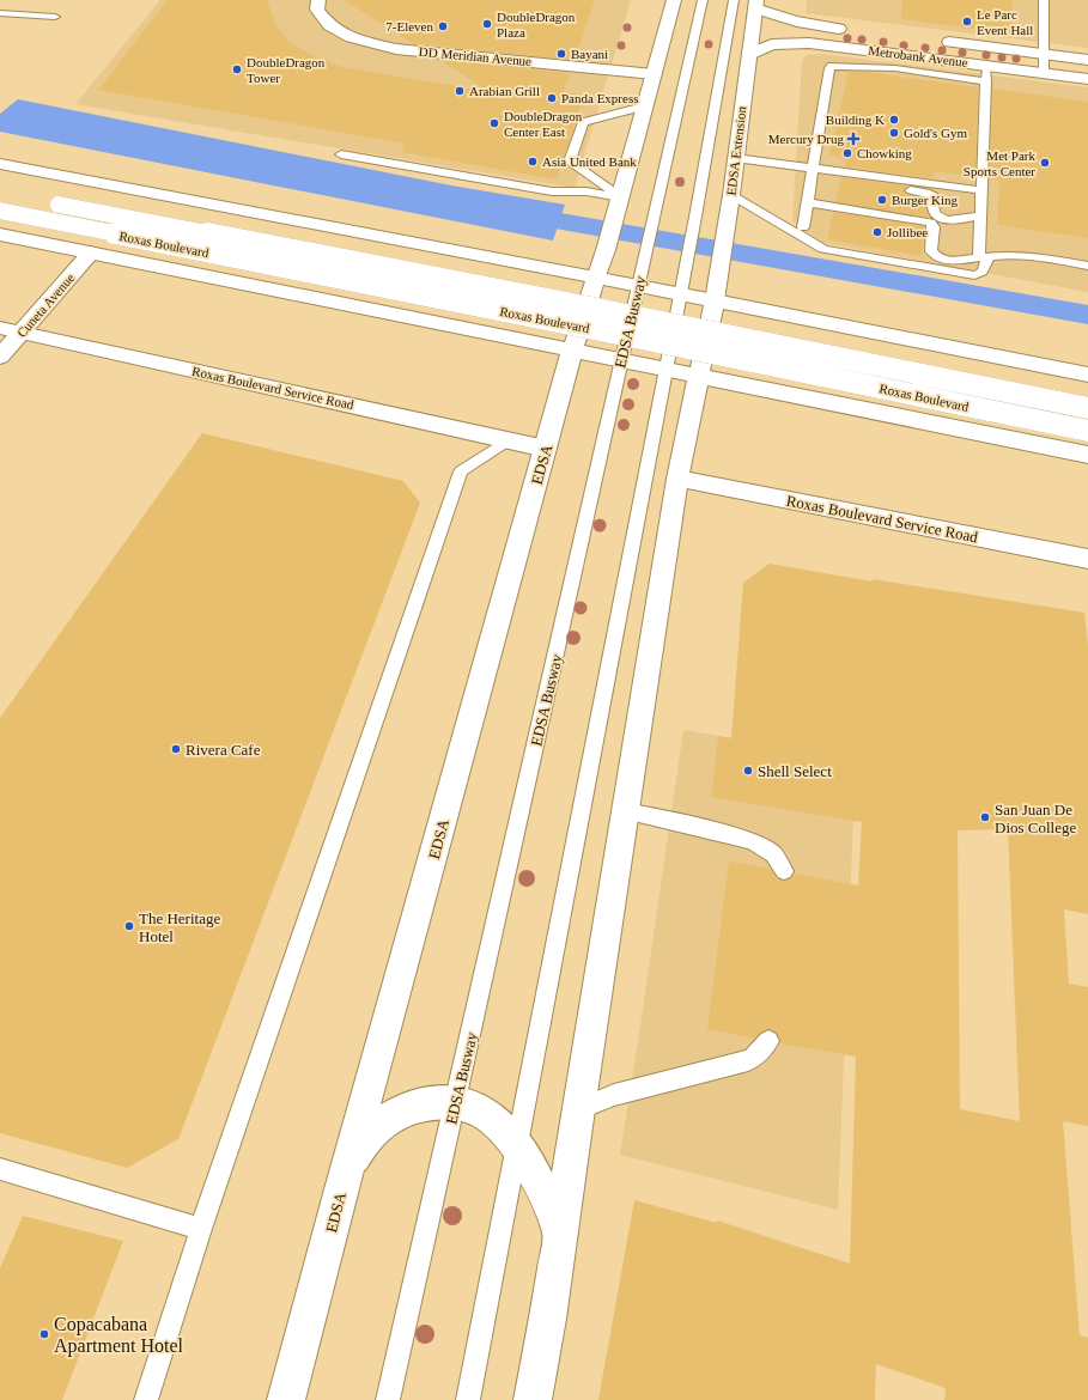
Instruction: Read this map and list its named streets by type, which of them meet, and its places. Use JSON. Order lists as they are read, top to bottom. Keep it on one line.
{"streets":{"main road":["DD Meridian Avenue","Metrobank Avenue","EDSA Extension","Roxas Boulevard","Cuneta Avenue","Roxas Boulevard Service Road","EDSA"],"lane":["EDSA Busway"]},"crossings":[["Metrobank Avenue","EDSA Extension"],["Cuneta Avenue","Roxas Boulevard Service Road"],["Roxas Boulevard Service Road","EDSA"]],"places":{"other":["Le Parc Event Hall","DoubleDragon Plaza","7-Eleven","Bayani","DoubleDragon Tower","Arabian Grill","Panda Express","Building K","DoubleDragon Center East","Gold's Gym","Chowking","Asia United Bank","Met Park Sports Center","Burger King","Jollibee","Rivera Cafe","Shell Select","San Juan De Dios College","The Heritage Hotel","Copacabana Apartment Hotel"],"health":["Mercury Drug"]}}
